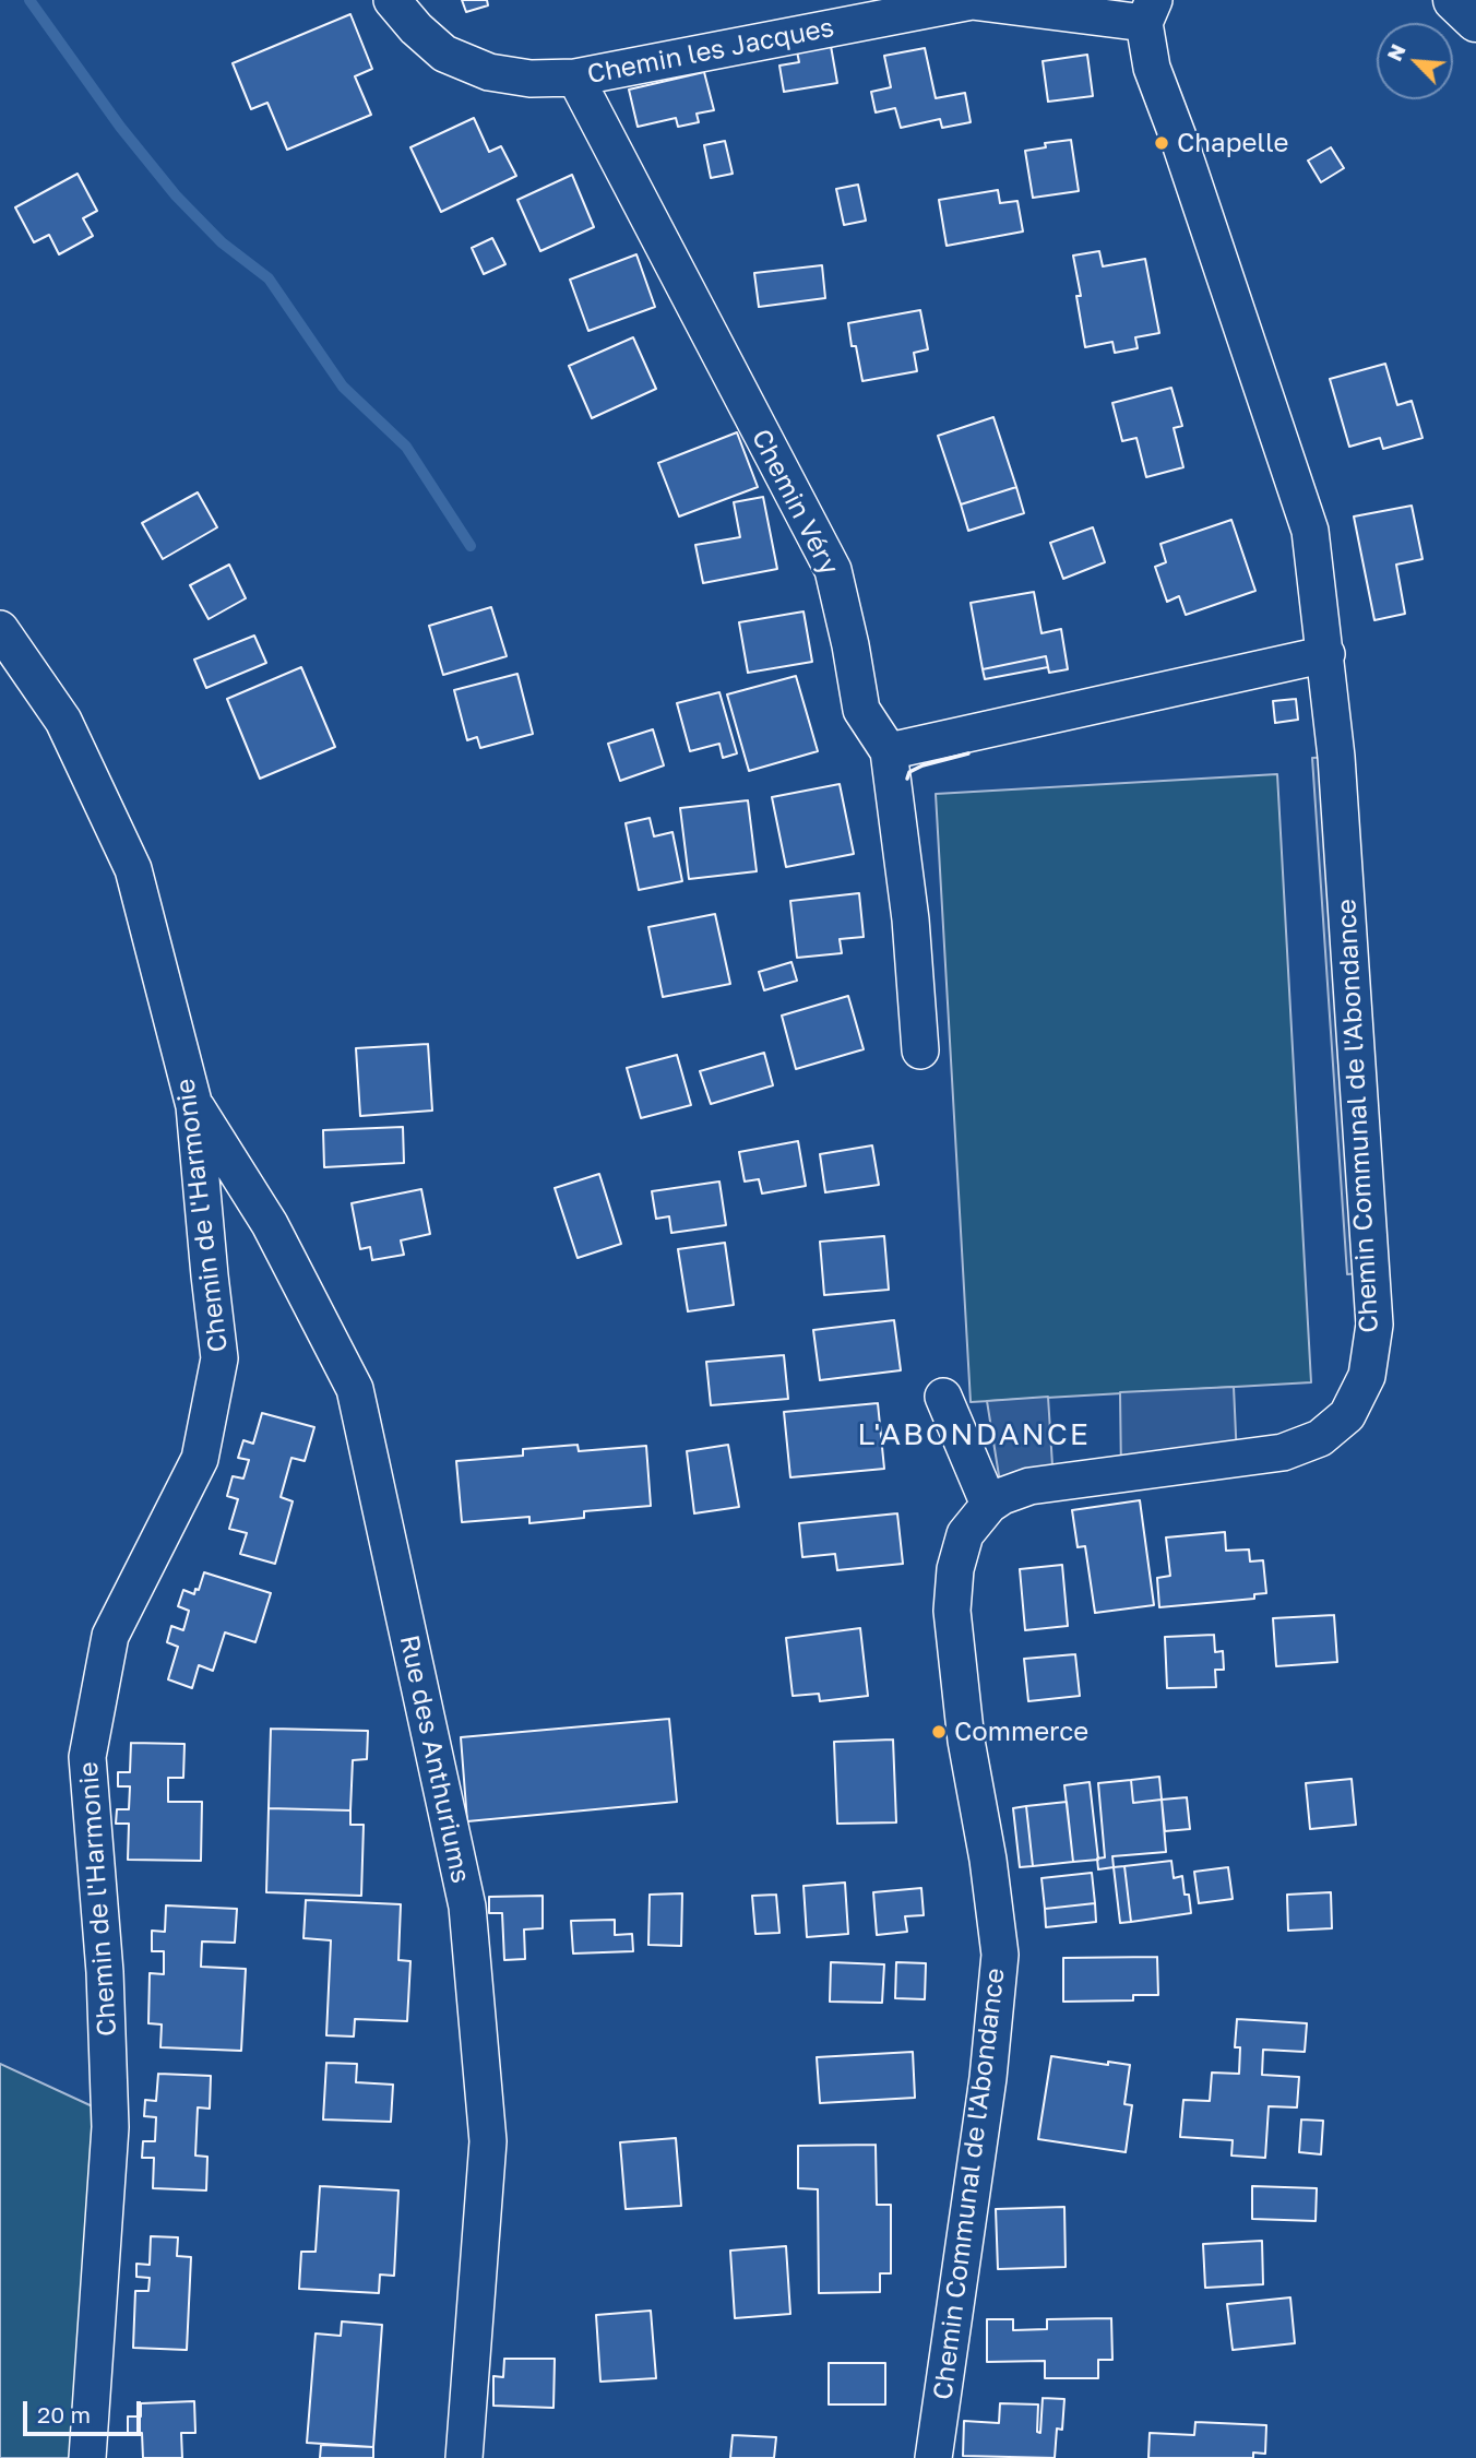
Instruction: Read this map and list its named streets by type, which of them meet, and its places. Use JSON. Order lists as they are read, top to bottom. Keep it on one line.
{"streets":{"street":["Chemin les Jacques","Chemin Véry","Chemin Communal de l'Abondance","Chemin de l'Harmonie","Rue des Anthuriums"]},"crossings":[["Chemin les Jacques","Chemin Véry"],["Chemin les Jacques","Chemin Communal de l'Abondance"],["Chemin de l'Harmonie","Rue des Anthuriums"]],"districts":["L'ABONDANCE"],"places":["Chapelle","Commerce"],"scale_bar":"20 m","north":"top left"}
